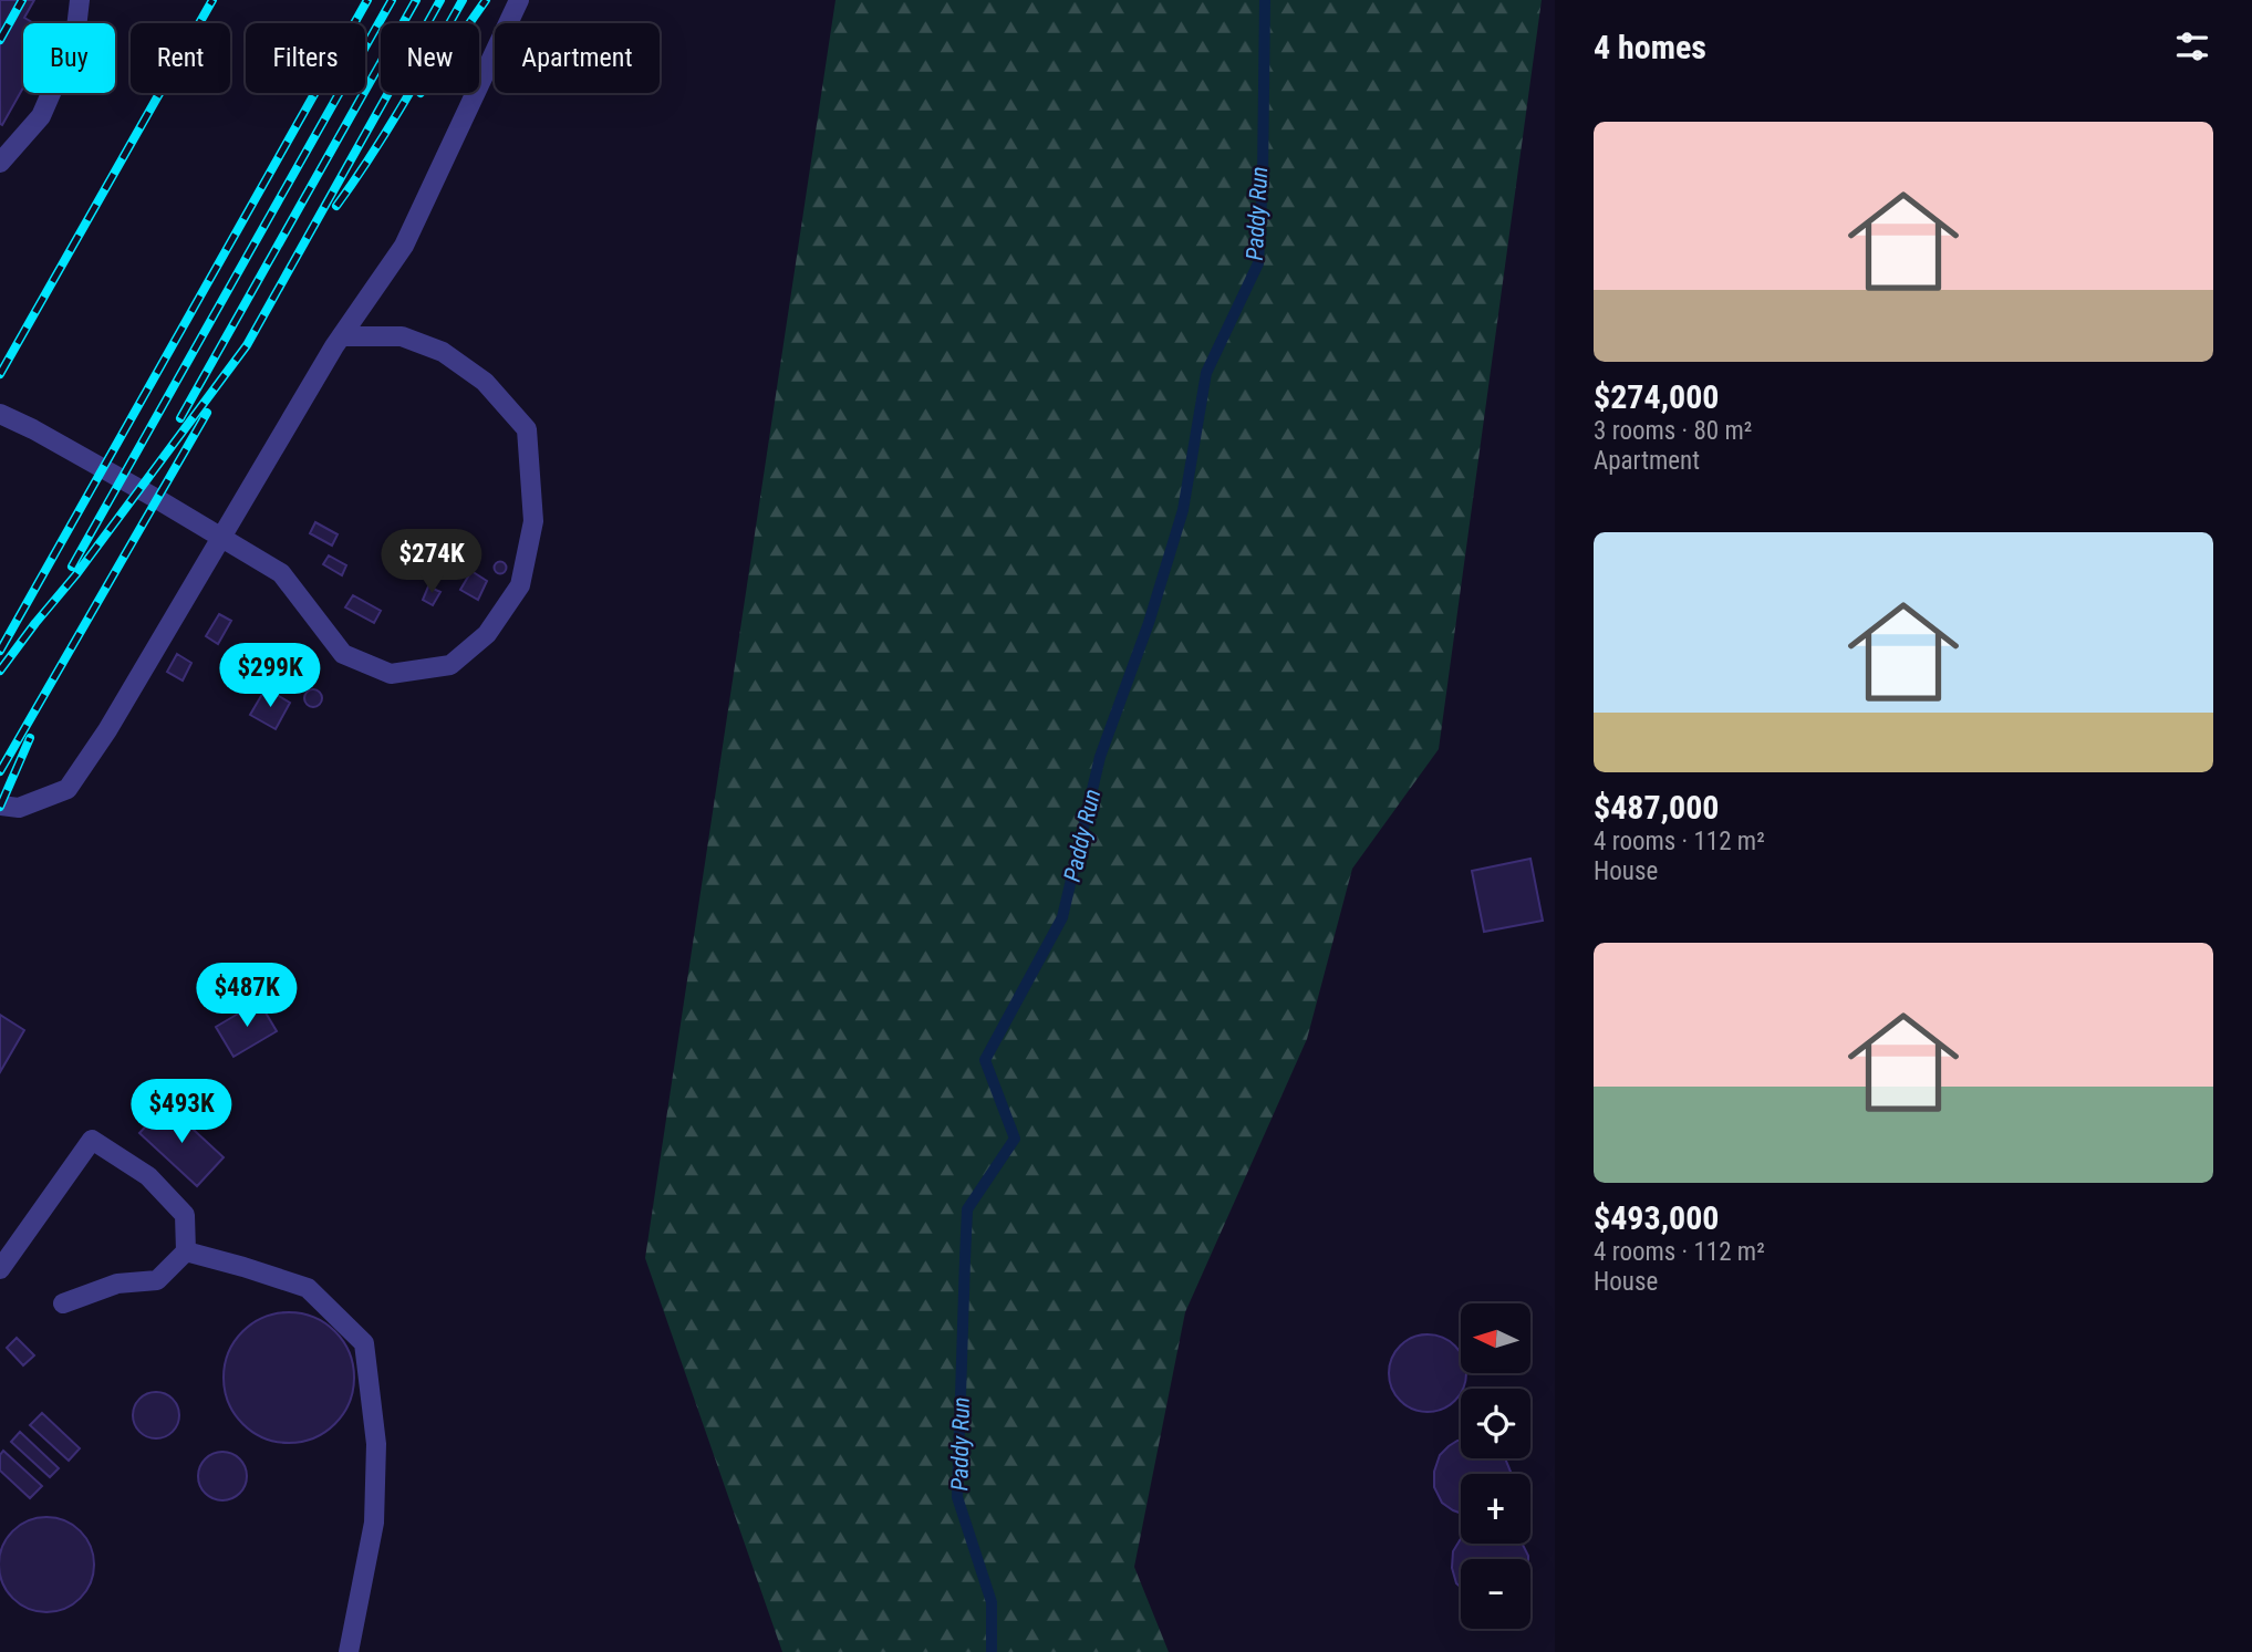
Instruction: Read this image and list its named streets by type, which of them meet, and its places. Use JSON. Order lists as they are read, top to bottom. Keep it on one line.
{"water":["Paddy Run"],"north":"left","page":{"heading":"4 homes","chip":["Buy","Rent","Filters","New","Apartment"],"list":[{"name":"$274,000","note":"3 rooms · 80 m² · Apartment"},{"name":"$487,000","note":"4 rooms · 112 m² · House"},{"name":"$493,000","note":"4 rooms · 112 m² · House"}],"price":["$274K","$299K","$487K","$493K"],"map_buttons":["+","−"]}}
